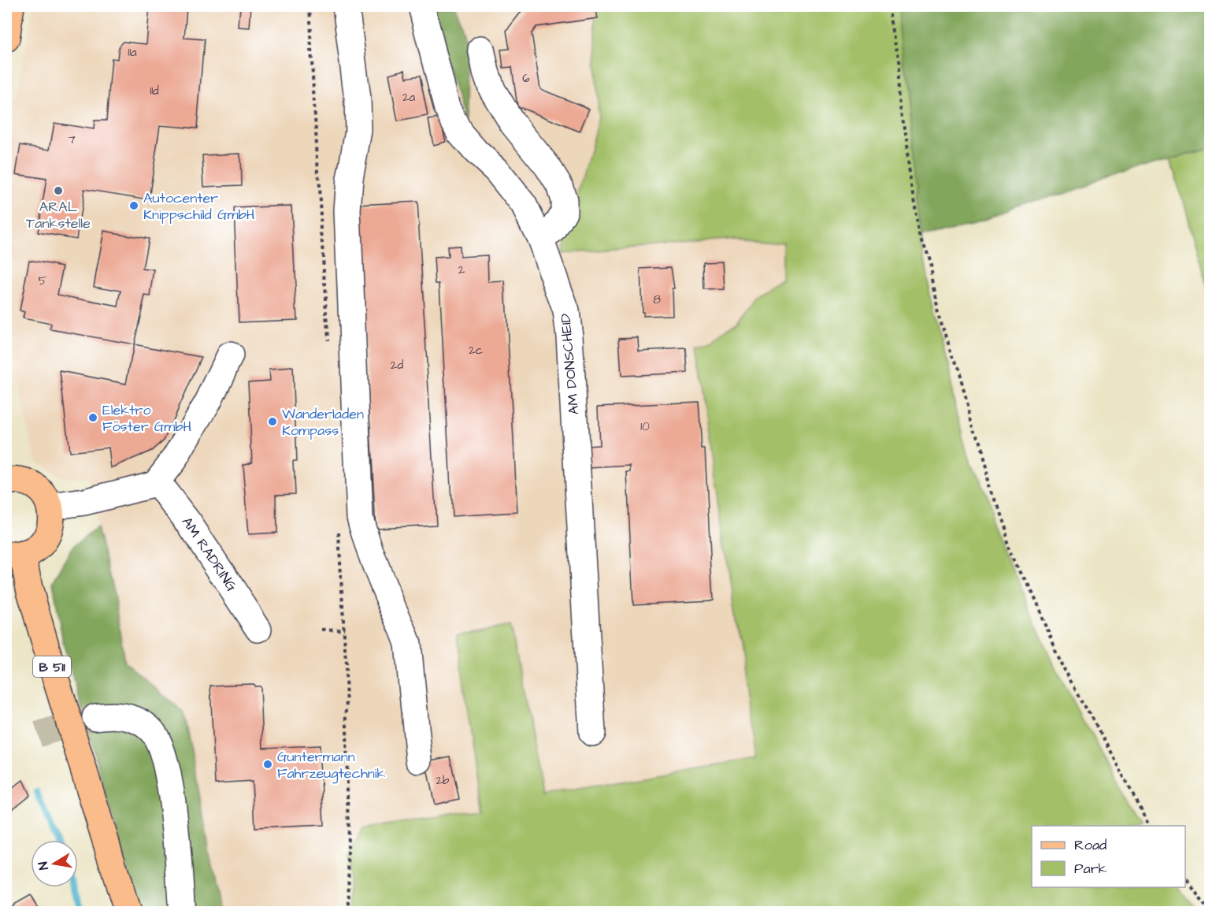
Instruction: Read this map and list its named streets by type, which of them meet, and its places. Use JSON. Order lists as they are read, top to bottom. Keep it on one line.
{"streets":{"main road":["B 511"],"street":["AM DONSCHEID","AM RADRING"]},"places":["ARAL Tankstelle","Autocenter Knippschild GmbH","Elektro Föster GmbH","Wanderladen Kompass","Guntermann Fahrzeugtechnik"],"house_numbers":["11a","6","11d","2a","7","2","5","8","2c","2d","10","2b"],"legend":["Road","Park"],"north":"left"}
